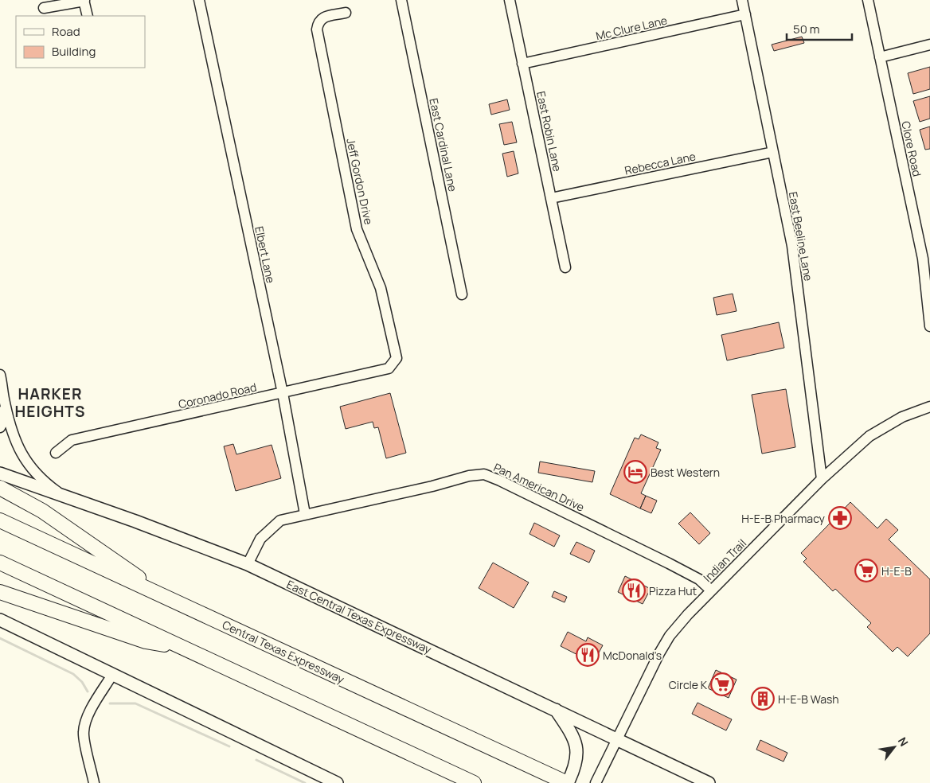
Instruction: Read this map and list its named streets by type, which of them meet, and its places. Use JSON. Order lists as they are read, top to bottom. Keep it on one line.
{"streets":{"highway":["Central Texas Expressway"],"main road":["East Central Texas Expressway"],"street":["Mc Clure Lane","East Robin Lane","East Cardinal Lane","Clore Road","Rebecca Lane","Jeff Gordon Drive","East Beeline Lane","Elbert Lane","Coronado Road","Pan American Drive","Indian Trail"]},"crossings":[["Mc Clure Lane","East Robin Lane"],["Mc Clure Lane","East Beeline Lane"],["East Robin Lane","Rebecca Lane"],["Rebecca Lane","East Beeline Lane"],["Jeff Gordon Drive","Coronado Road"],["East Beeline Lane","Indian Trail"],["Elbert Lane","Coronado Road"],["Elbert Lane","Pan American Drive"],["Pan American Drive","Indian Trail"],["Pan American Drive","East Central Texas Expressway"],["Indian Trail","East Central Texas Expressway"]],"districts":["HARKER HEIGHTS"],"places":{"hotel":["Best Western"],"pharmacy":["H-E-B Pharmacy"],"supermarket":["H-E-B","Circle K"],"restaurant":["Pizza Hut","McDonald's"],"building":["H-E-B Wash"]},"legend":["Road","Building"],"scale_bar":"50 m","north":"top right"}
